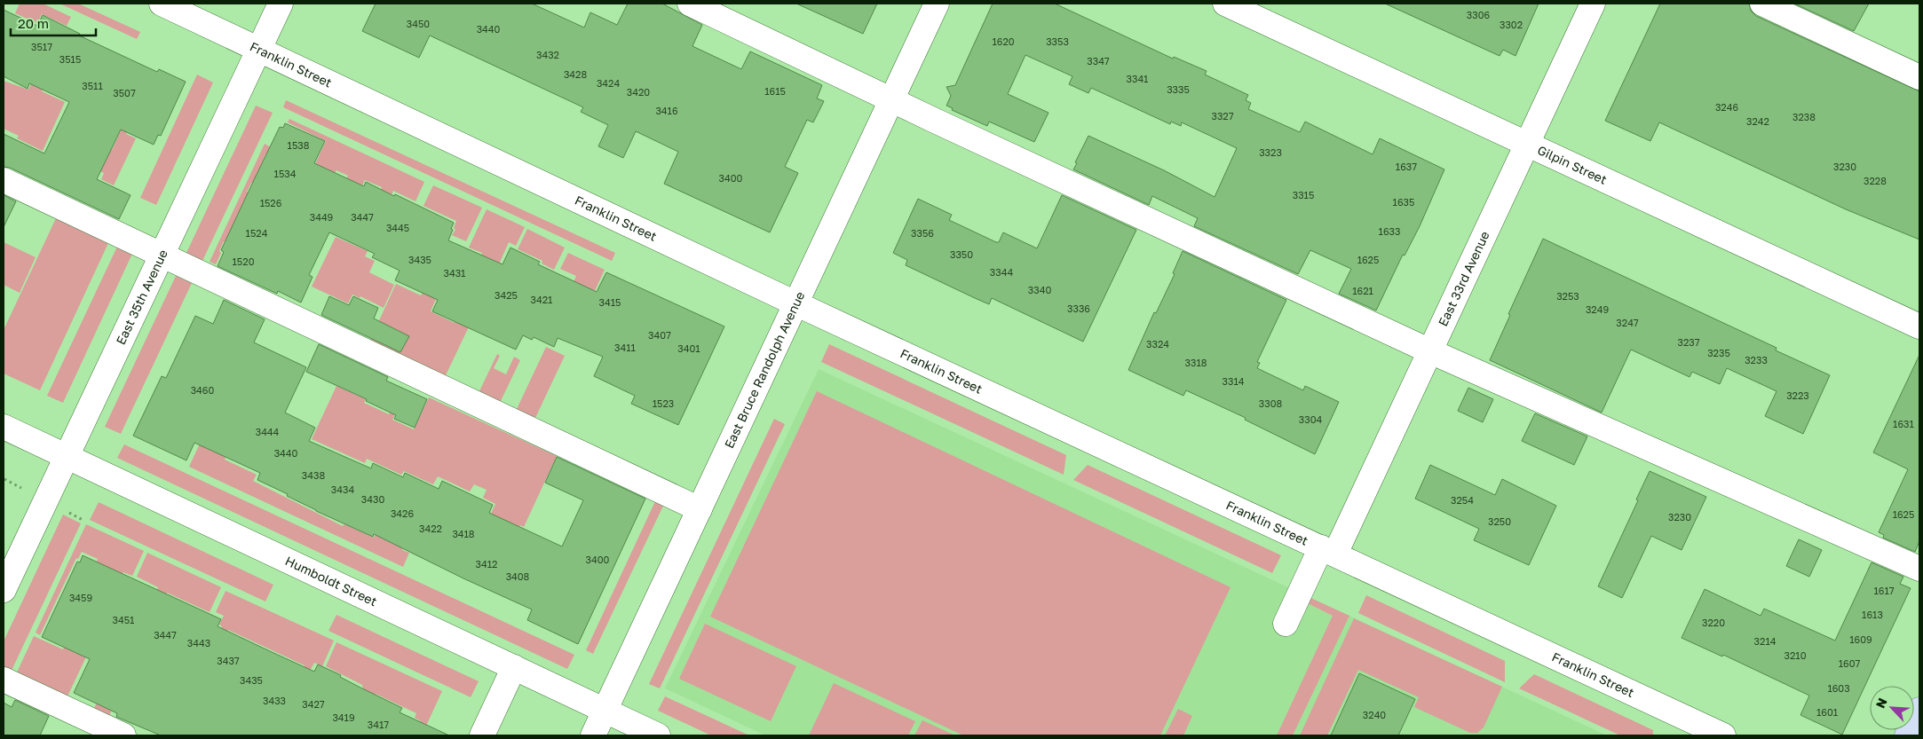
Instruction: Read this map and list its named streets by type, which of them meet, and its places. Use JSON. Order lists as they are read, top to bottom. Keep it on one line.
{"streets":{"street":["Franklin Street","Gilpin Street","East 33rd Avenue","East 35th Avenue","East Bruce Randolph Avenue","Humboldt Street"]},"crossings":[["Franklin Street","East 33rd Avenue"],["Franklin Street","East 35th Avenue"],["Franklin Street","East Bruce Randolph Avenue"],["Gilpin Street","East 33rd Avenue"],["East 35th Avenue","Humboldt Street"],["East Bruce Randolph Avenue","Humboldt Street"]],"house_numbers":["3306","3450","3302","3440","1620","3353","3517","3432","3515","3347","3428","3341","3424","3511","3335","1615","3420","3507","3246","3416","3327","3238","3242","1538","3323","1637","3230","1534","3400","3228","3315","1635","1526","3449","3447","3445","1633","1524","3356","3350","3435","1625","1520","3344","3431","3340","1621","3425","3253","3421","3415","3336","3249","3247","3407","3237","3324","3411","3401","3235","3233","3318","3314","3460","3223","1523","3308","3304","1631","3444","3440","3438","3434","3430","3254","3426","1625","3230","3250","3422","3418","3400","3412","3408","1617","3459","1613","3451","3220","3447","1609","3214","3443","3210","3437","1607","3435","1603","3433","3427","1601","3240","3419","3417"],"scale_bar":"20 m","north":"top left"}
